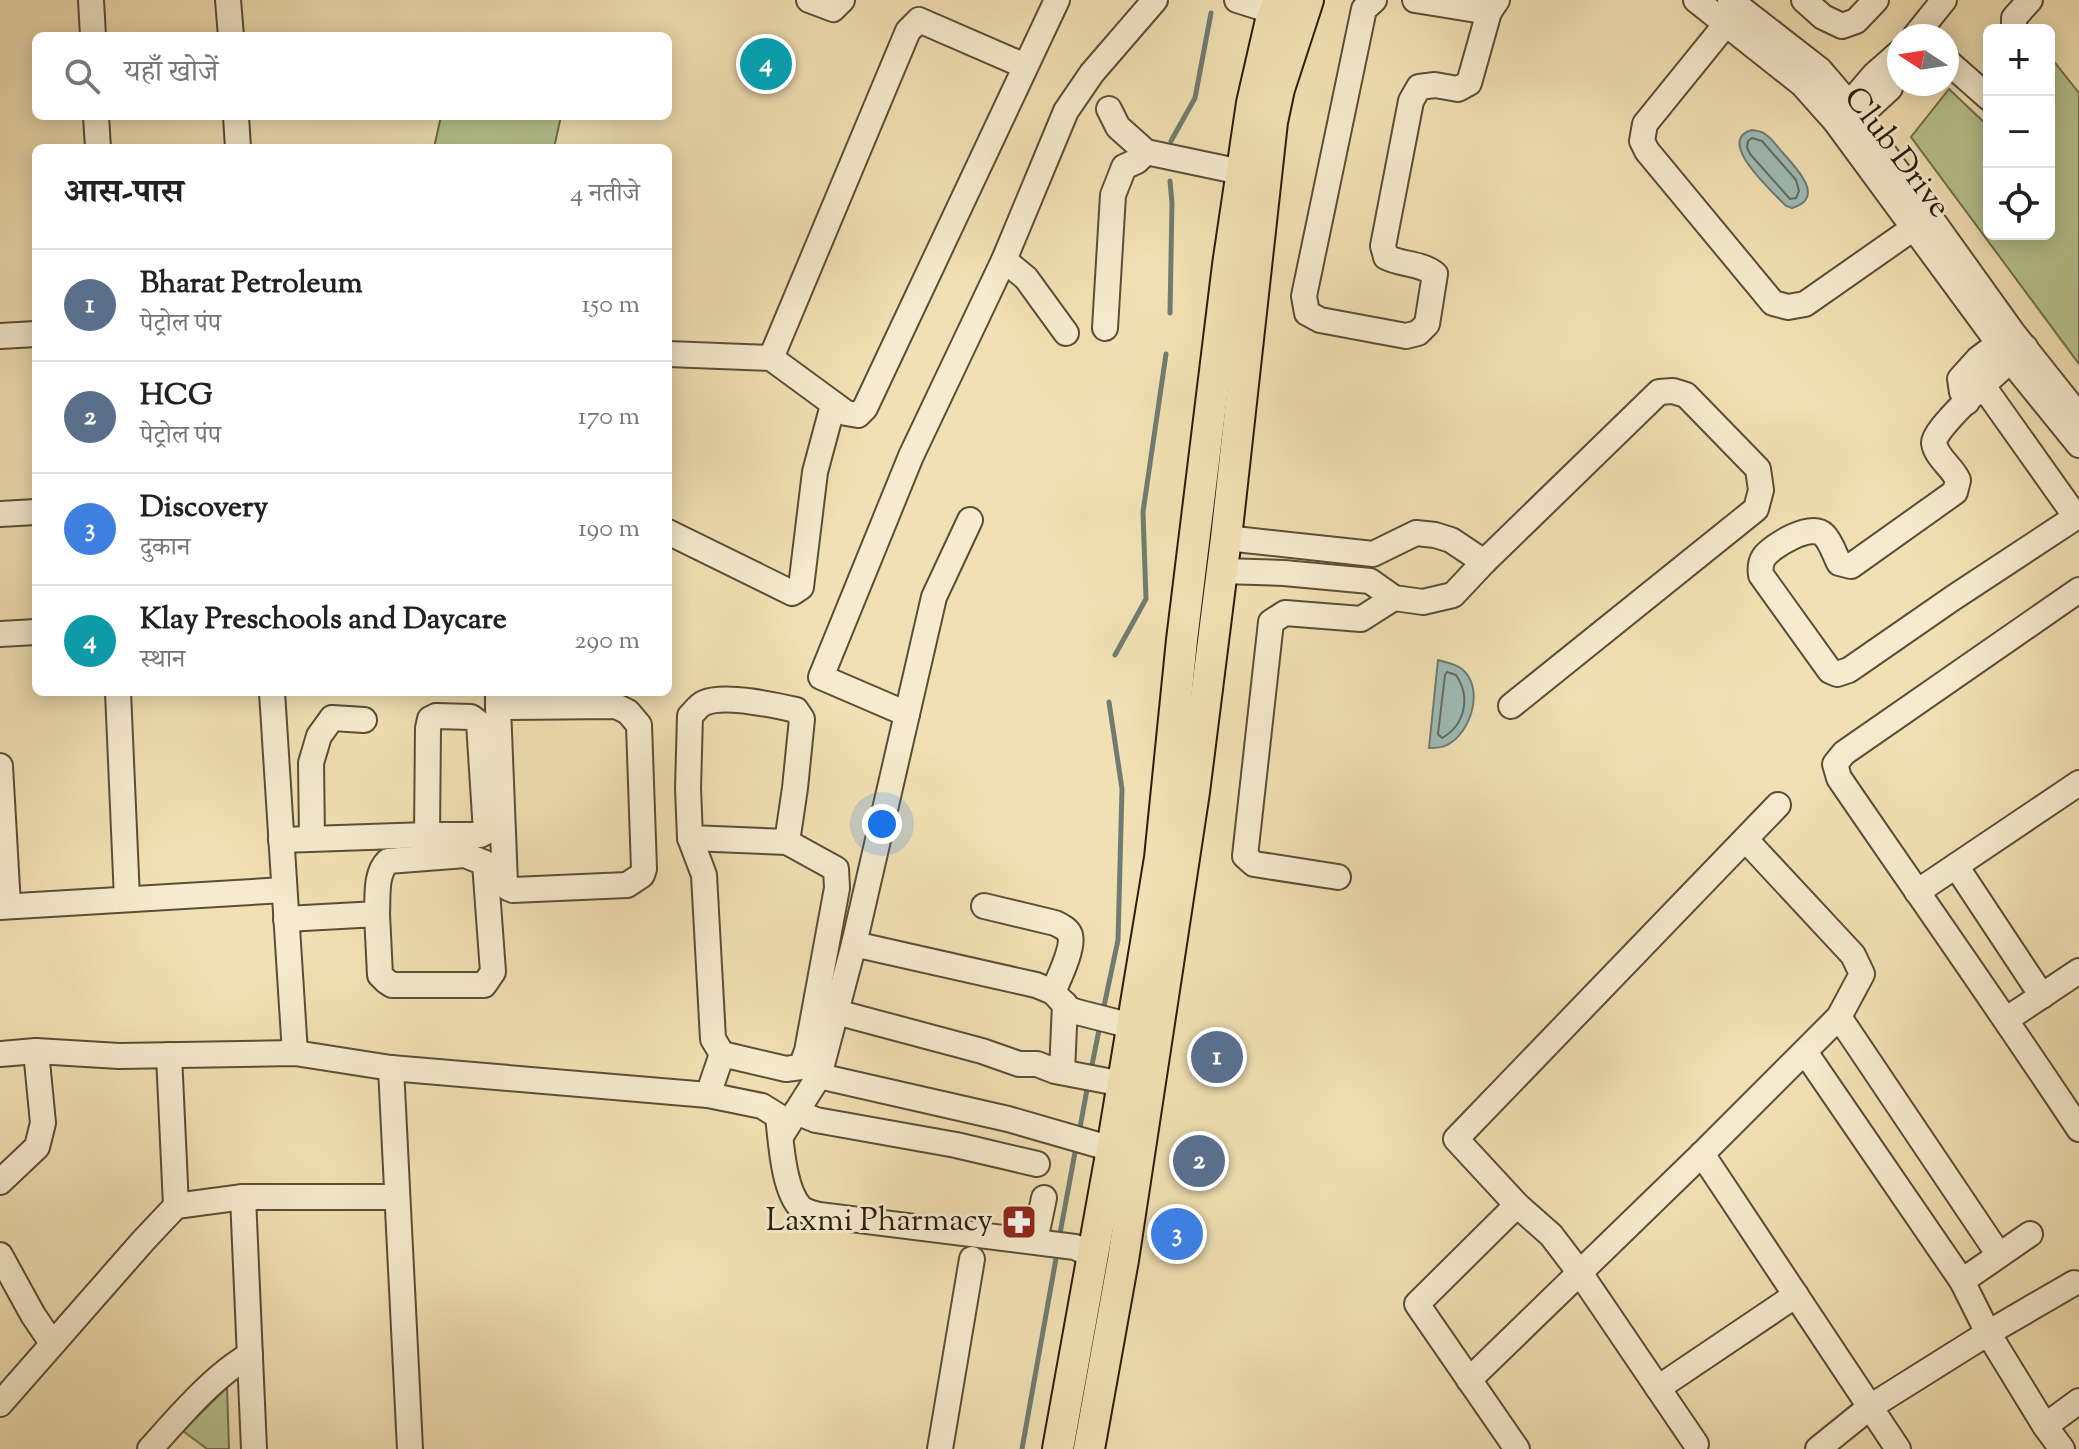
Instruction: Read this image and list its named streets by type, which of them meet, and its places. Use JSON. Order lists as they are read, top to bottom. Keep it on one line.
{"streets":{"street":["Club Drive"]},"places":{"pharmacy":["Laxmi Pharmacy"]},"north":"left","page":{"map_buttons":["+","−"],"search":"यहाँ खोजें","pins":["4","1","2","3"],"heading":["आस-पास","4 नतीजे"],"list":[{"mark":"1","name":"Bharat Petroleum","note":"पेट्रोल पंप","value":"150 m"},{"mark":"2","name":"HCG","note":"पेट्रोल पंप","value":"170 m"},{"mark":"3","name":"Discovery","note":"दुकान","value":"190 m"},{"mark":"4","name":"Klay Preschools and Daycare","note":"स्थान","value":"290 m"}]}}
